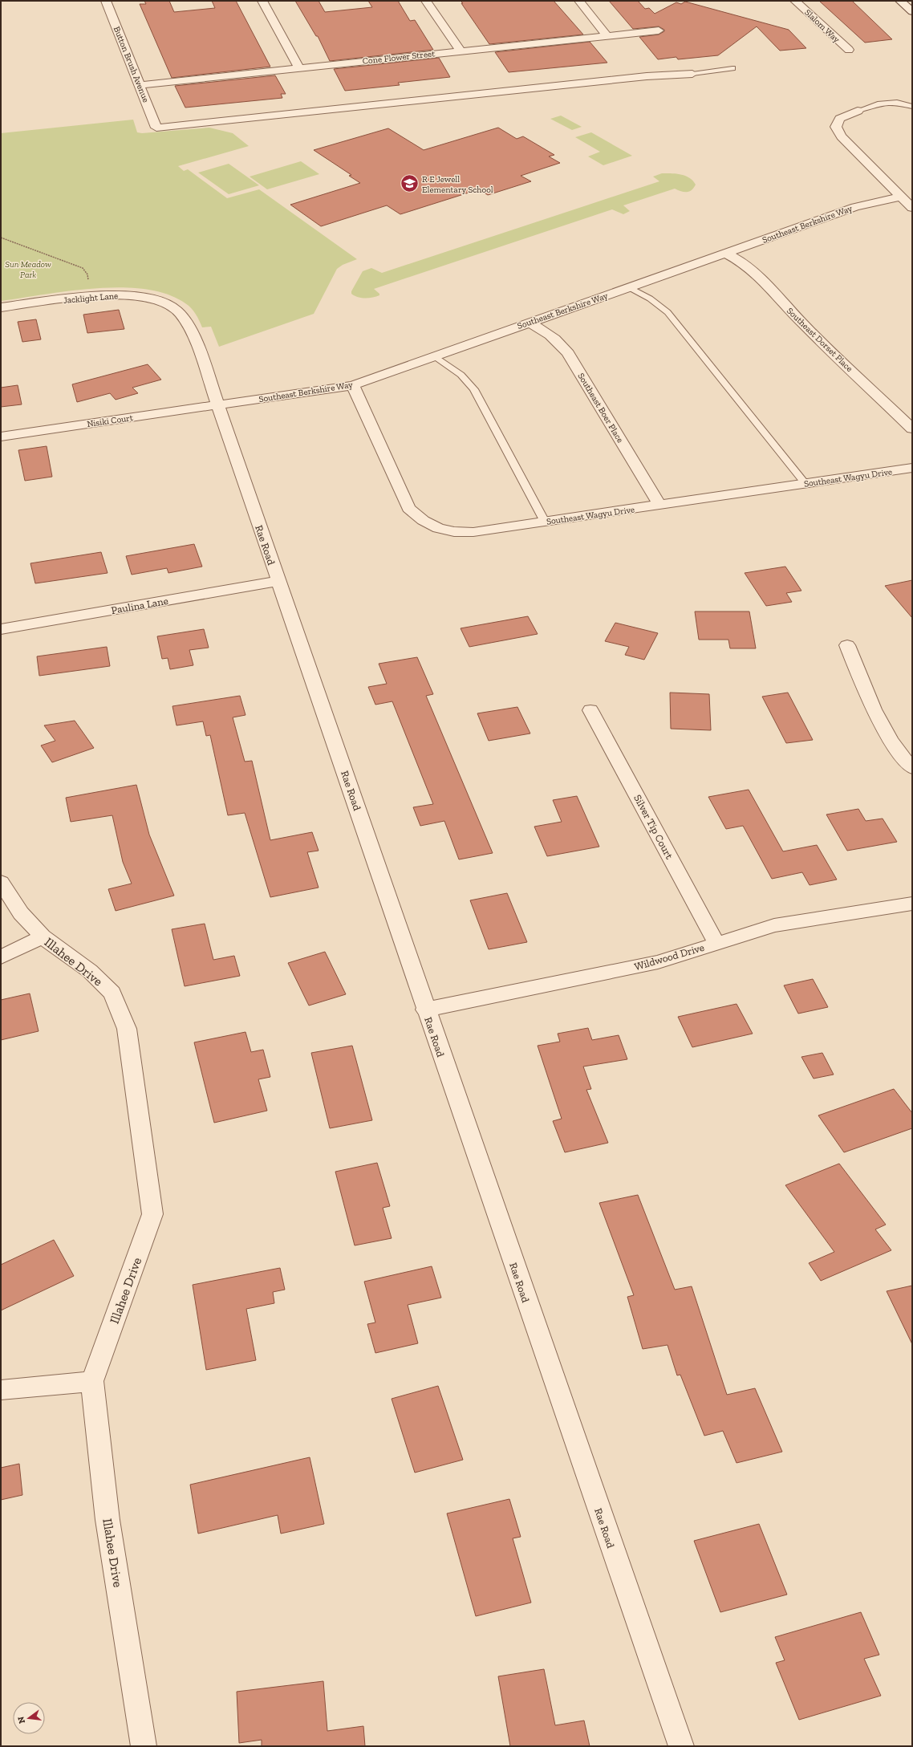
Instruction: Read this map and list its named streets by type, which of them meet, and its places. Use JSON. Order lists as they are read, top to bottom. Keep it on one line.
{"streets":{"street":["Slalom Way","Cone Flower Street","Button Brush Avenue","Southeast Berkshire Way","Jacklight Lane","Southeast Dorset Place","Southeast Boer Place","Nisiki Court","Southeast Wagyu Drive","Rae Road","Paulina Lane","Silver Tip Court","Wildwood Drive","Illahee Drive"]},"crossings":[["Cone Flower Street","Button Brush Avenue"],["Southeast Berkshire Way","Southeast Dorset Place"],["Southeast Berkshire Way","Southeast Boer Place"],["Southeast Berkshire Way","Nisiki Court"],["Southeast Berkshire Way","Southeast Wagyu Drive"],["Southeast Berkshire Way","Rae Road"],["Jacklight Lane","Rae Road"],["Southeast Boer Place","Southeast Wagyu Drive"],["Nisiki Court","Rae Road"],["Rae Road","Paulina Lane"],["Rae Road","Wildwood Drive"],["Silver Tip Court","Wildwood Drive"]],"parks":["Sun Meadow Park"],"places":{"school or university":["R E Jewell Elementary School"]},"north":"left"}
